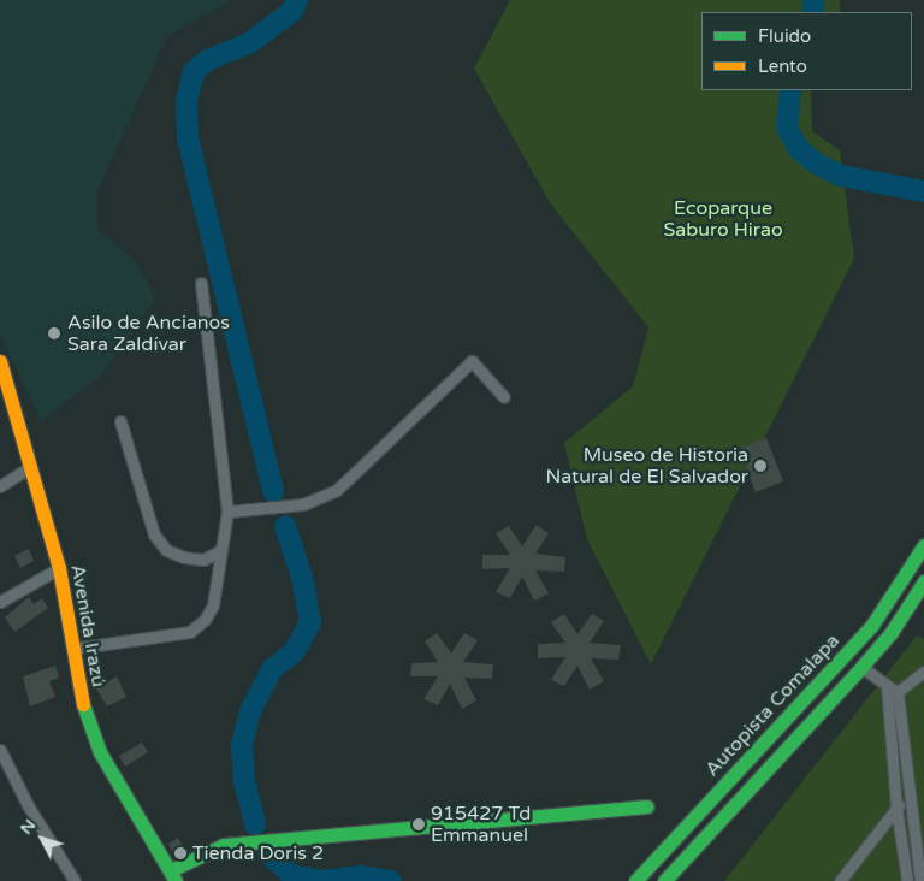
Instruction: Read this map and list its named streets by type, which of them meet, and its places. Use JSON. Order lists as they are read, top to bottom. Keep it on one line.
{"streets":{"main road":["Avenida Irazú","Autopista Comalapa"]},"parks":["Ecoparque Saburo Hirao"],"places":["Asilo de Ancianos Sara Zaldívar","Museo de Historia Natural de El Salvador","915427 Td Emmanuel","Tienda Doris 2"],"legend":["Fluido","Lento"],"north":"top left"}
